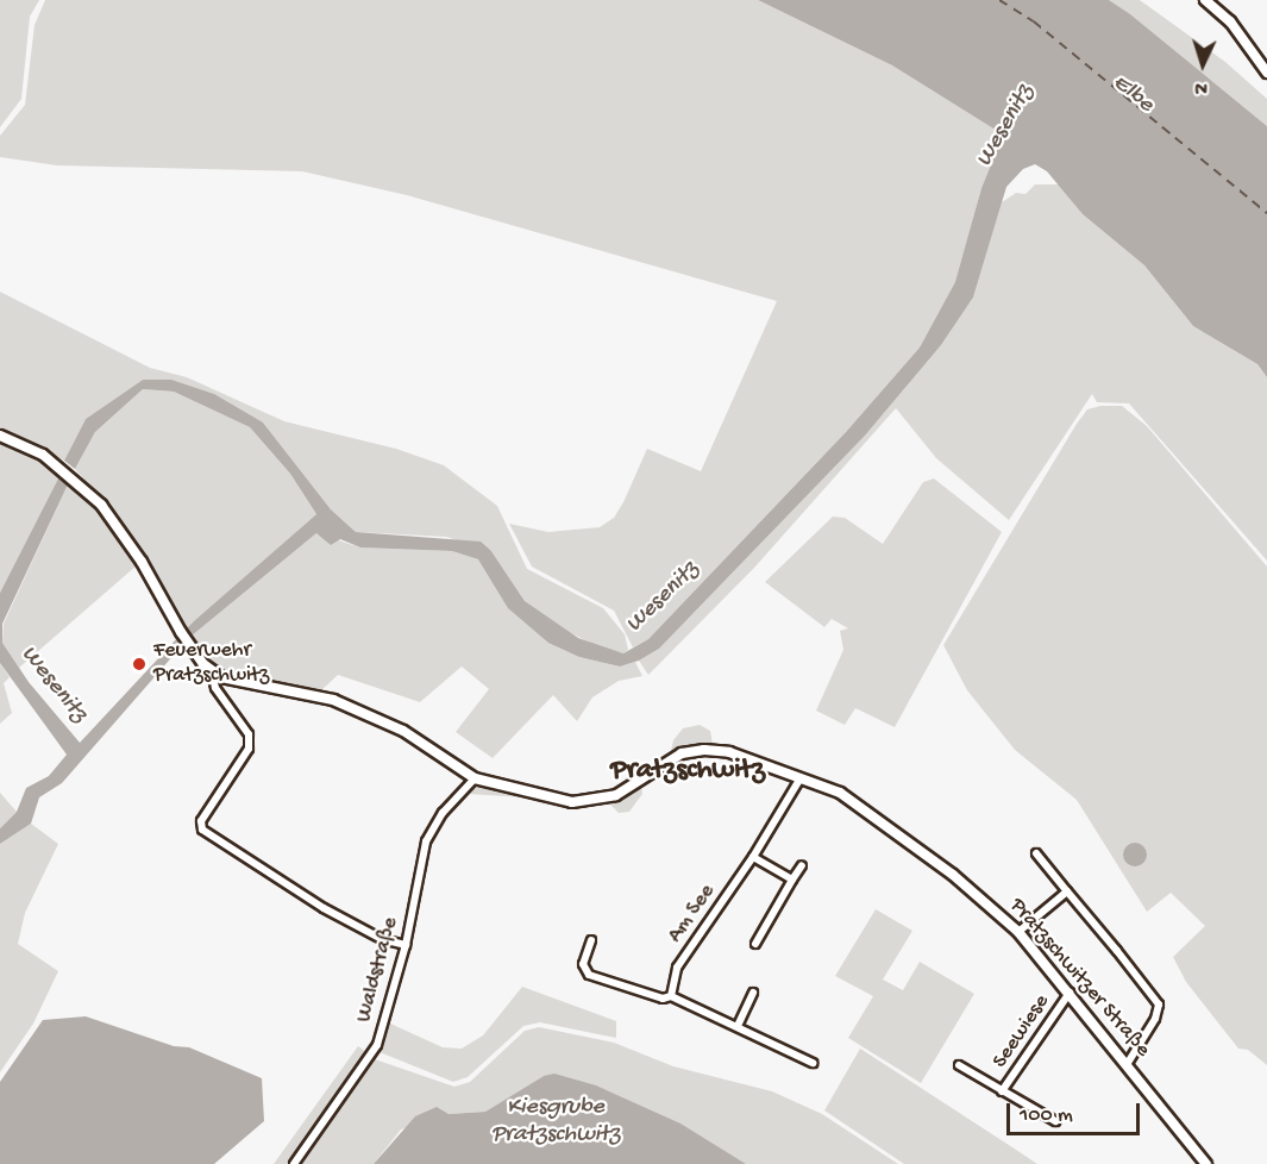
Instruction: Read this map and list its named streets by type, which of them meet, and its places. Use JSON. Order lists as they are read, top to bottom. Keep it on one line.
{"streets":{"street":["Am See","Waldstraße","Pratzschwitzer Straße","Seewiese"]},"crossings":[["Am See","Pratzschwitzer Straße"],["Waldstraße","Pratzschwitzer Straße"],["Pratzschwitzer Straße","Seewiese"]],"districts":["Pratzschwitz"],"water":["Elbe","Wesenitz","Kiesgrube Pratzschwitz"],"places":["Feuerwehr Pratzschwitz"],"scale_bar":"100 m","north":"bottom"}
